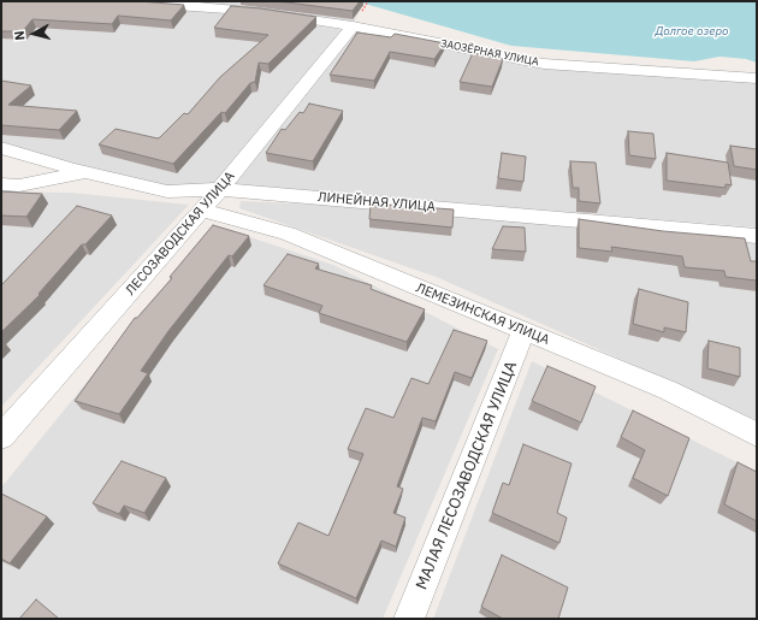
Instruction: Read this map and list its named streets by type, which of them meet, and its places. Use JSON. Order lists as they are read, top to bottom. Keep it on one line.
{"streets":{"street":["ЗАОЗЁРНАЯ УЛИЦА","ЛИНЕЙНАЯ УЛИЦА","ЛЕСОЗАВОДСКАЯ УЛИЦА","ЛЕМЕЗИНСКАЯ УЛИЦА","МАЛАЯ ЛЕСОЗАВОДСКАЯ УЛИЦА"]},"crossings":[["ЗАОЗЁРНАЯ УЛИЦА","ЛЕСОЗАВОДСКАЯ УЛИЦА"],["ЛИНЕЙНАЯ УЛИЦА","ЛЕСОЗАВОДСКАЯ УЛИЦА"],["ЛЕСОЗАВОДСКАЯ УЛИЦА","ЛЕМЕЗИНСКАЯ УЛИЦА"],["ЛЕМЕЗИНСКАЯ УЛИЦА","МАЛАЯ ЛЕСОЗАВОДСКАЯ УЛИЦА"]],"water":["Долгое озеро"],"north":"left"}
